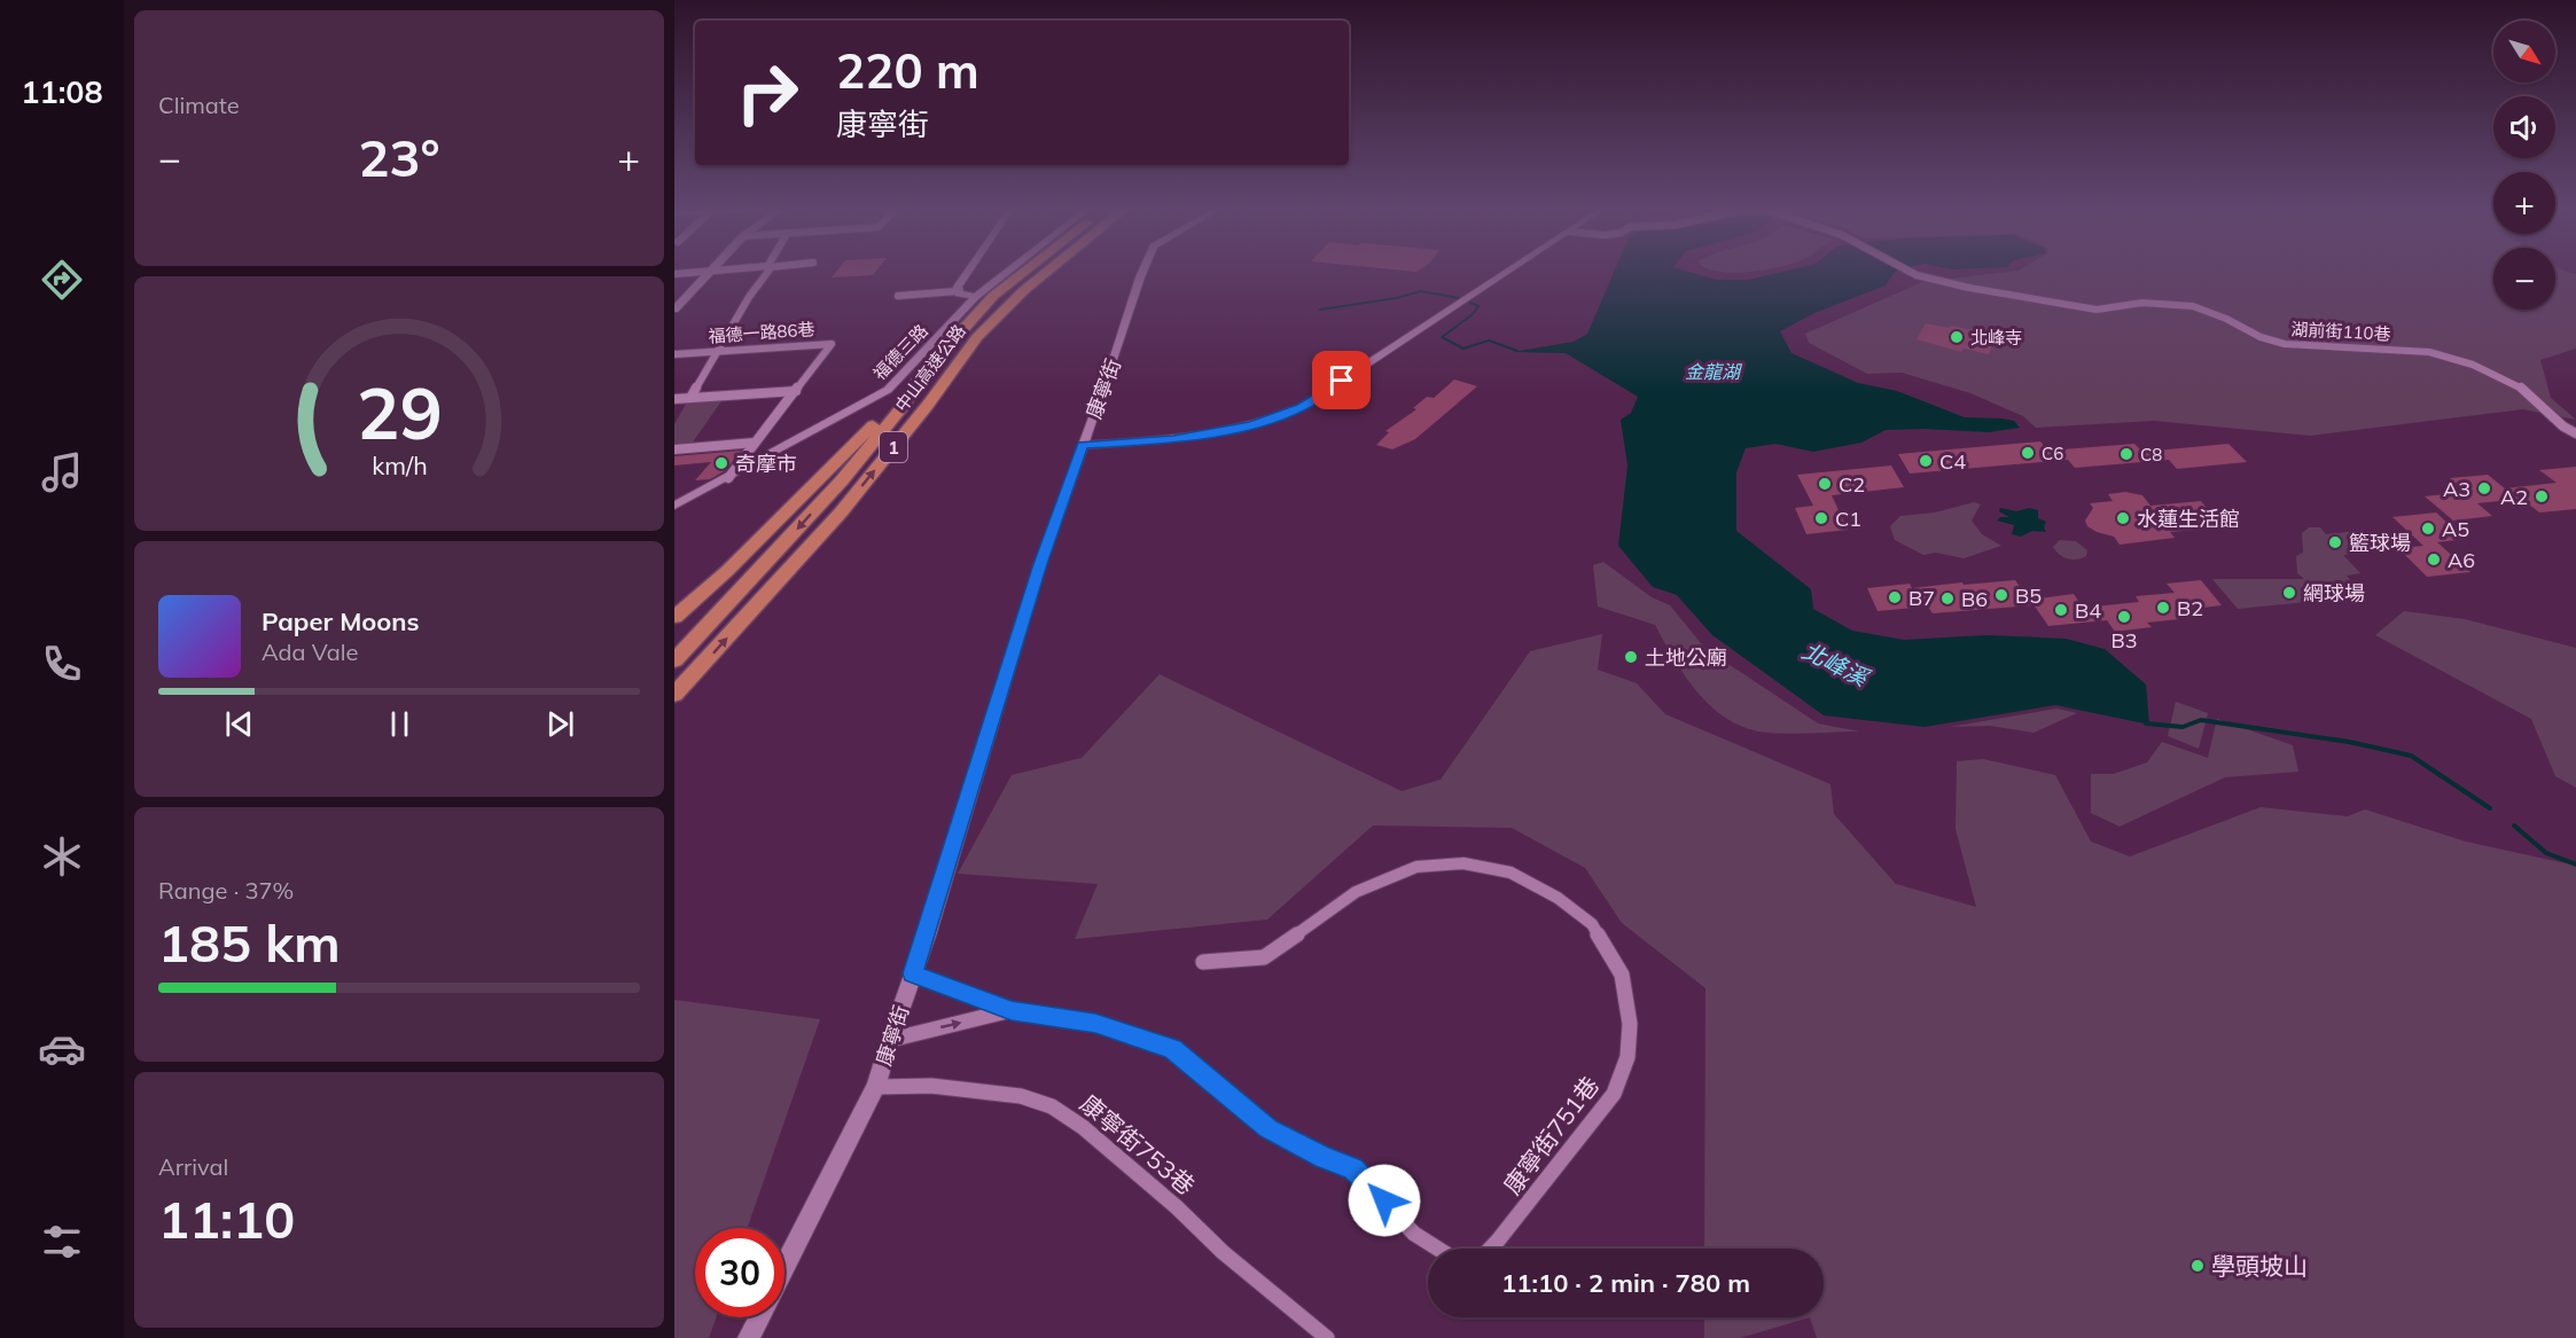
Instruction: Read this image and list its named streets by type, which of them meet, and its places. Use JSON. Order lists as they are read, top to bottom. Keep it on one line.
{"streets":{"highway":["中山高速公路","1"],"street":["湖前街110巷","福德一路86巷","福德三路","康寧街","康寧街751巷","康寧街753巷"]},"crossings":[["福德一路86巷","福德三路"],["康寧街","康寧街753巷"]],"water":["金龍湖","北峰溪"],"places":["北峰寺","C6","C8","C4","奇摩市","C2","A3","A2","C1","水蓮生活館","A5","籃球場","A6","網球場","B5","B7","B6","B2","B4","B3","土地公廟","學頭坡山"],"north":"bottom right","page":{"tabs":"11:08","tile":["Climate",["Range · 37%","185 km"],["Arrival","11:10"]],"map_buttons":["+","−"],"turn":["220 m","康寧街"],"heat":["−","23°","+"],"song":["Paper Moons","Ada Vale"],"limit":"30","trip":"11:10 · 2 min · 780 m","gauge":["29","km/h"]}}
